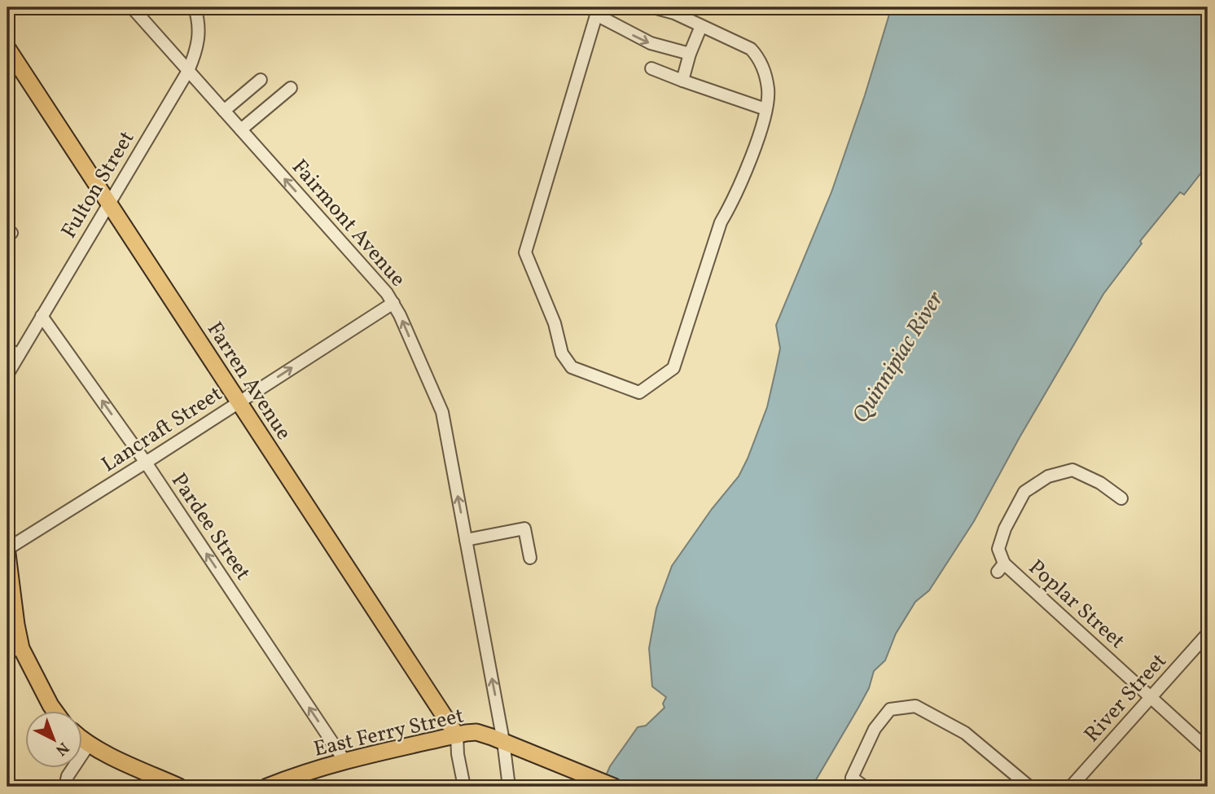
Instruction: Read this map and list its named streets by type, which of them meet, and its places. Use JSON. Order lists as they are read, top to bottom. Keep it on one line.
{"streets":{"main road":["Farren Avenue","East Ferry Street"],"street":["Fulton Street","Fairmont Avenue","Lancraft Street","Pardee Street","Poplar Street","River Street"]},"crossings":[["Fulton Street","Fairmont Avenue"],["Fulton Street","Farren Avenue"],["Fulton Street","Pardee Street"],["Fairmont Avenue","Lancraft Street"],["Fairmont Avenue","East Ferry Street"],["Farren Avenue","Lancraft Street"],["Farren Avenue","East Ferry Street"],["Lancraft Street","Pardee Street"],["Pardee Street","East Ferry Street"],["Poplar Street","River Street"]],"one_way":["Fairmont Avenue","Lancraft Street","Pardee Street"],"water":["Quinnipiac River"],"north":"bottom right"}
